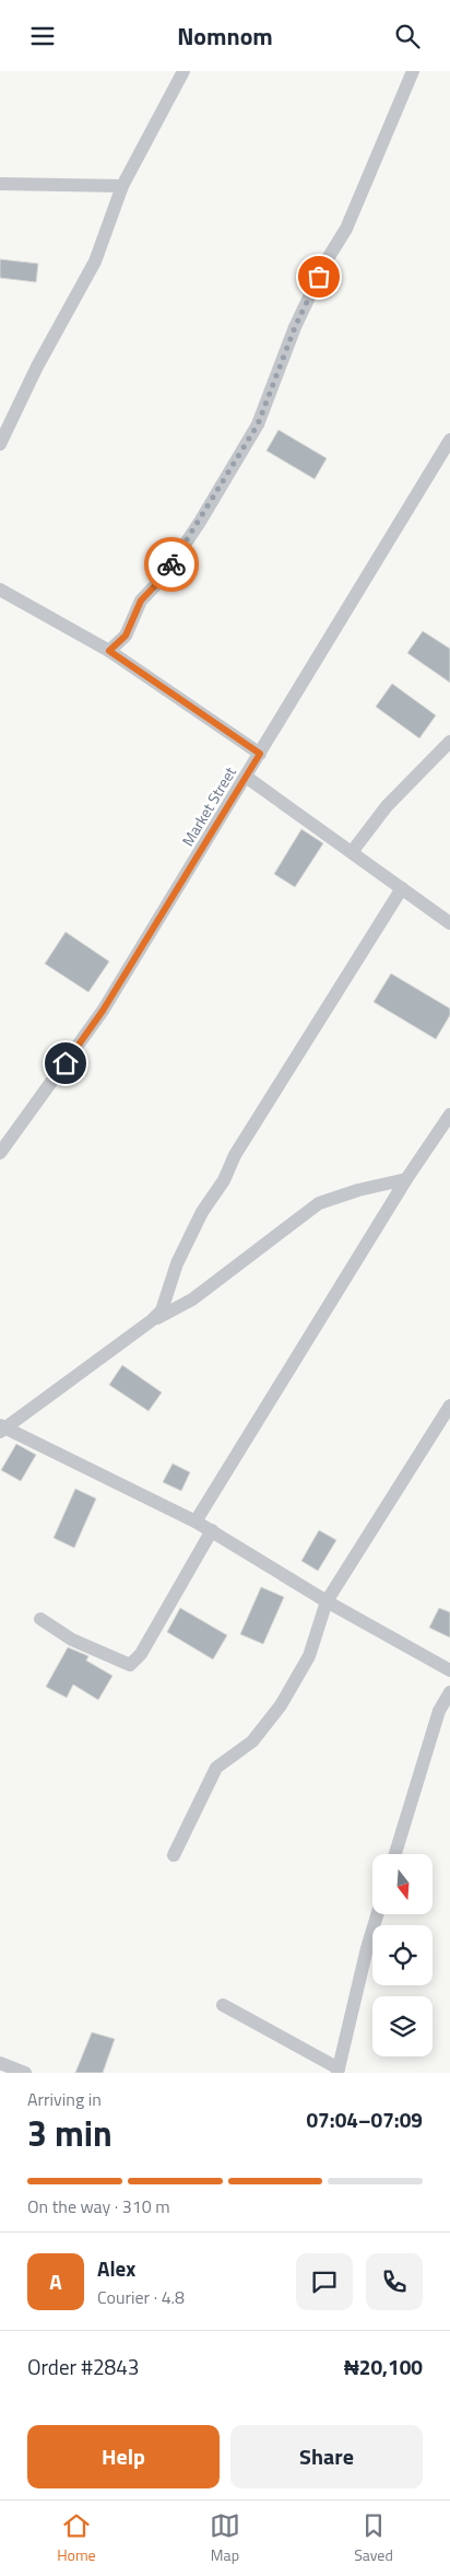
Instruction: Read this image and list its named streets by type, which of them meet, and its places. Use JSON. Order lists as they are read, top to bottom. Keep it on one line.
{"streets":{"street":["Market Street"]},"north":"bottom","page":{"header":"Nomnom","heading":["3 min","Arriving in","07:04–07:09"],"panel":["Alex","Courier · 4.8","Order #2843","₦20,100"],"bar":"On the way · 310 m","round":"A","buttons":["Help","Share"],"tabs":["Home","Map","Saved"]}}
